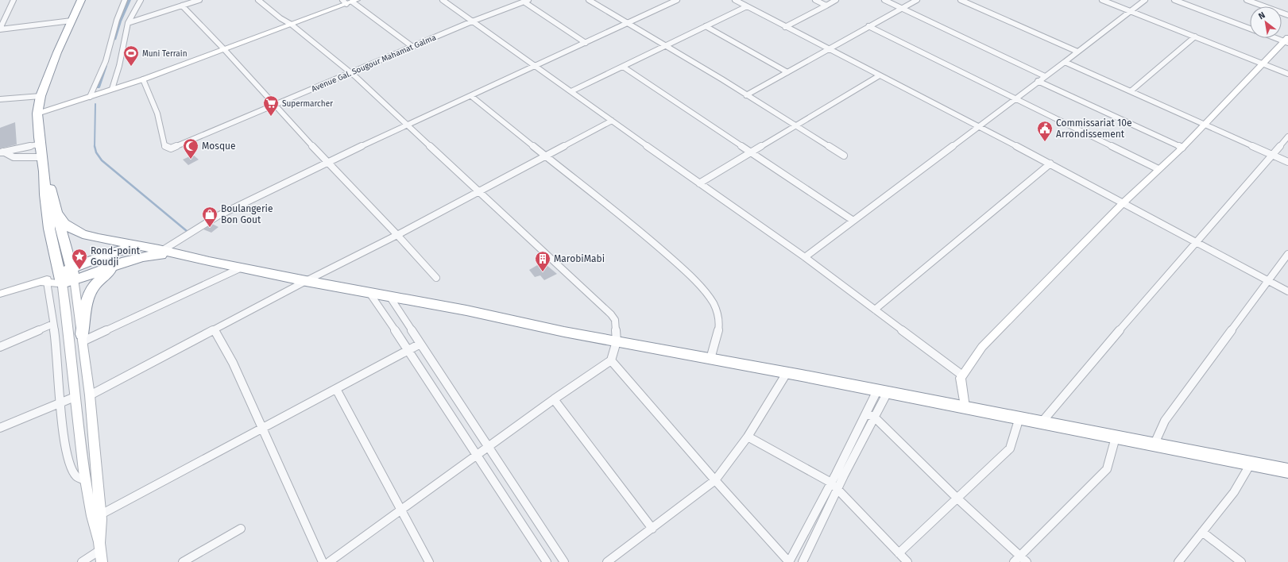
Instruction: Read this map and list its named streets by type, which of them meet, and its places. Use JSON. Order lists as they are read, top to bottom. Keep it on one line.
{"streets":{"street":["Avenue Gal. Sougour Mahamat Galma"]},"places":{"sports":["Muni Terrain"],"supermarket":["Supermarcher"],"public building":["Commissariat 10e Arrondissement"],"mosque":["Mosque"],"shop":["Boulangerie Bon Gout"],"place":["Rond-point Goudji"],"building":["MarobiMabi"]},"north":"top left"}
